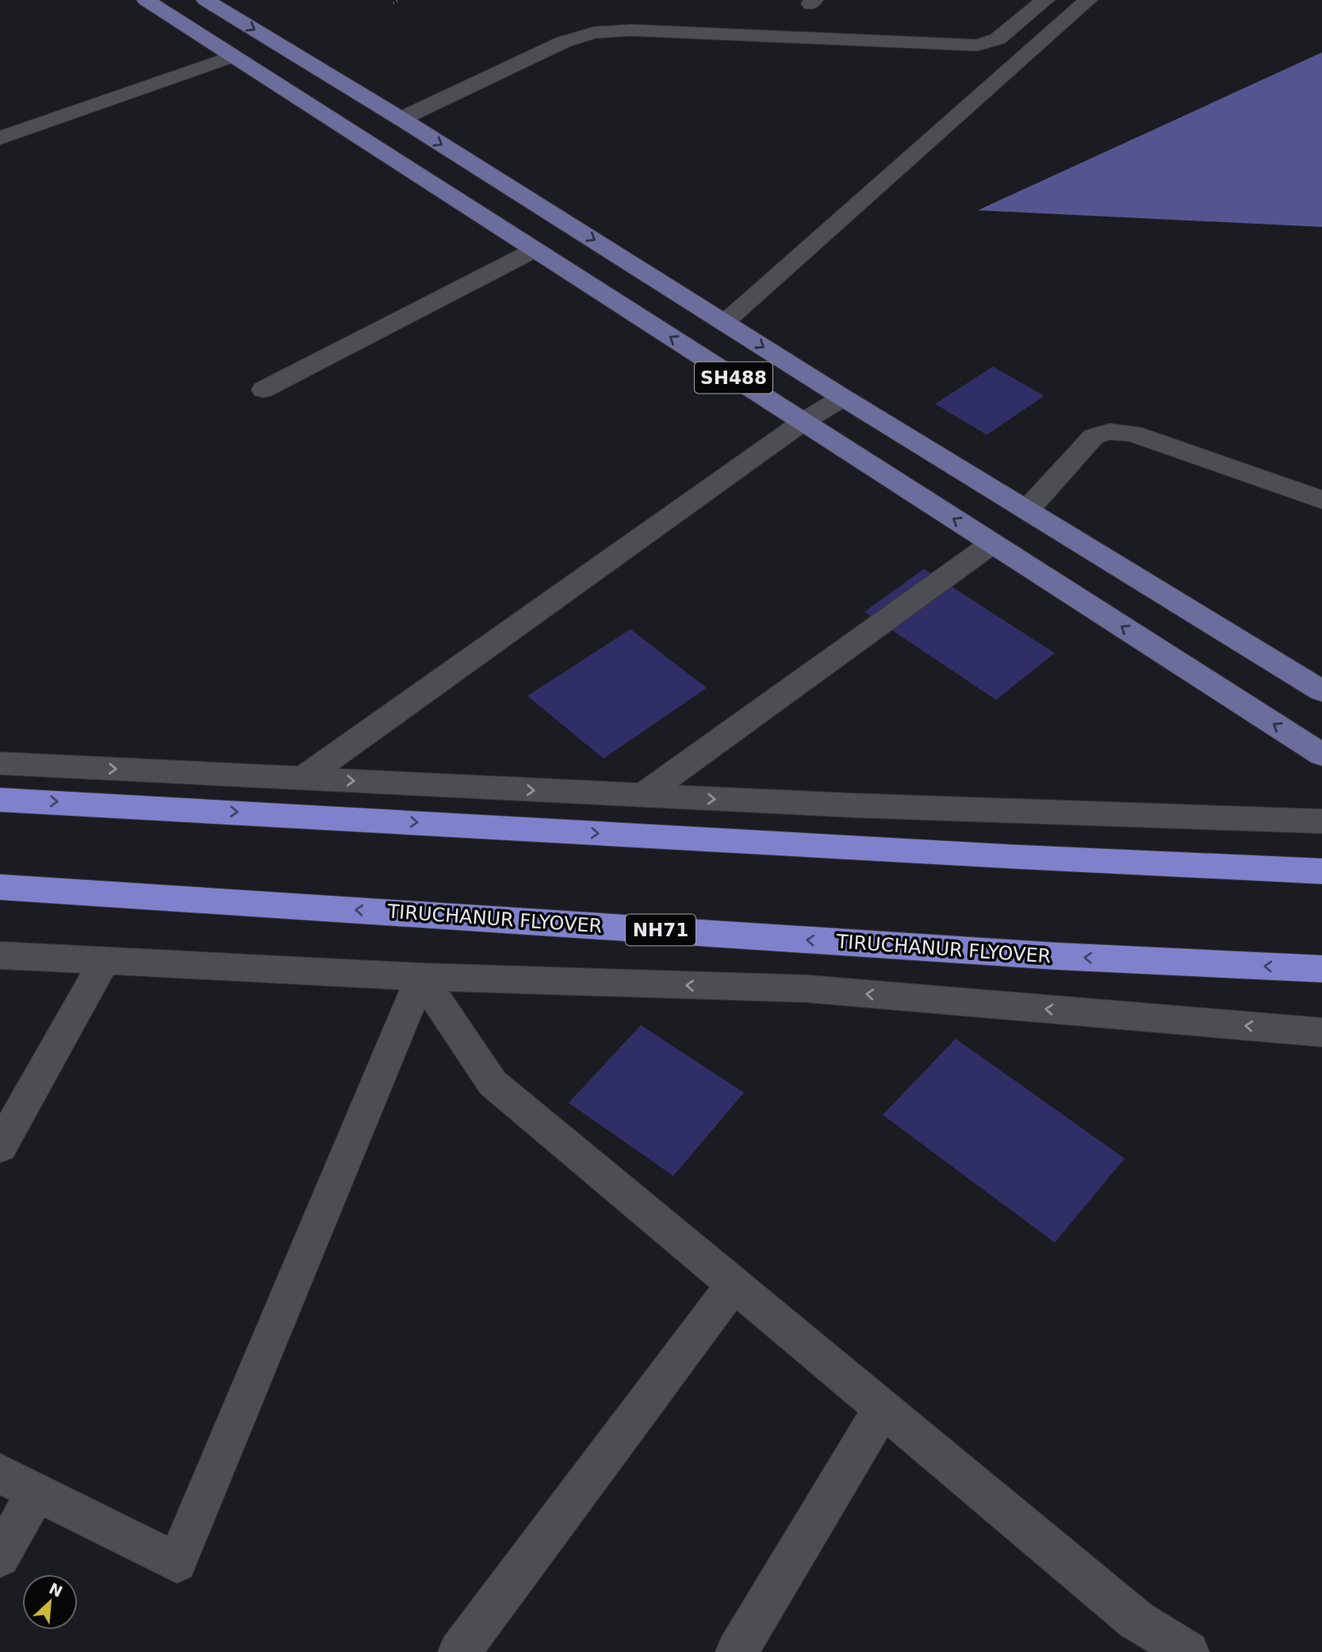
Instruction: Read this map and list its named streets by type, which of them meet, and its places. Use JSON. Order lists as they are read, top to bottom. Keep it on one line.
{"streets":{"highway":["TIRUCHANUR FLYOVER","NH71"],"main road":["SH488"]},"north":"top right"}
